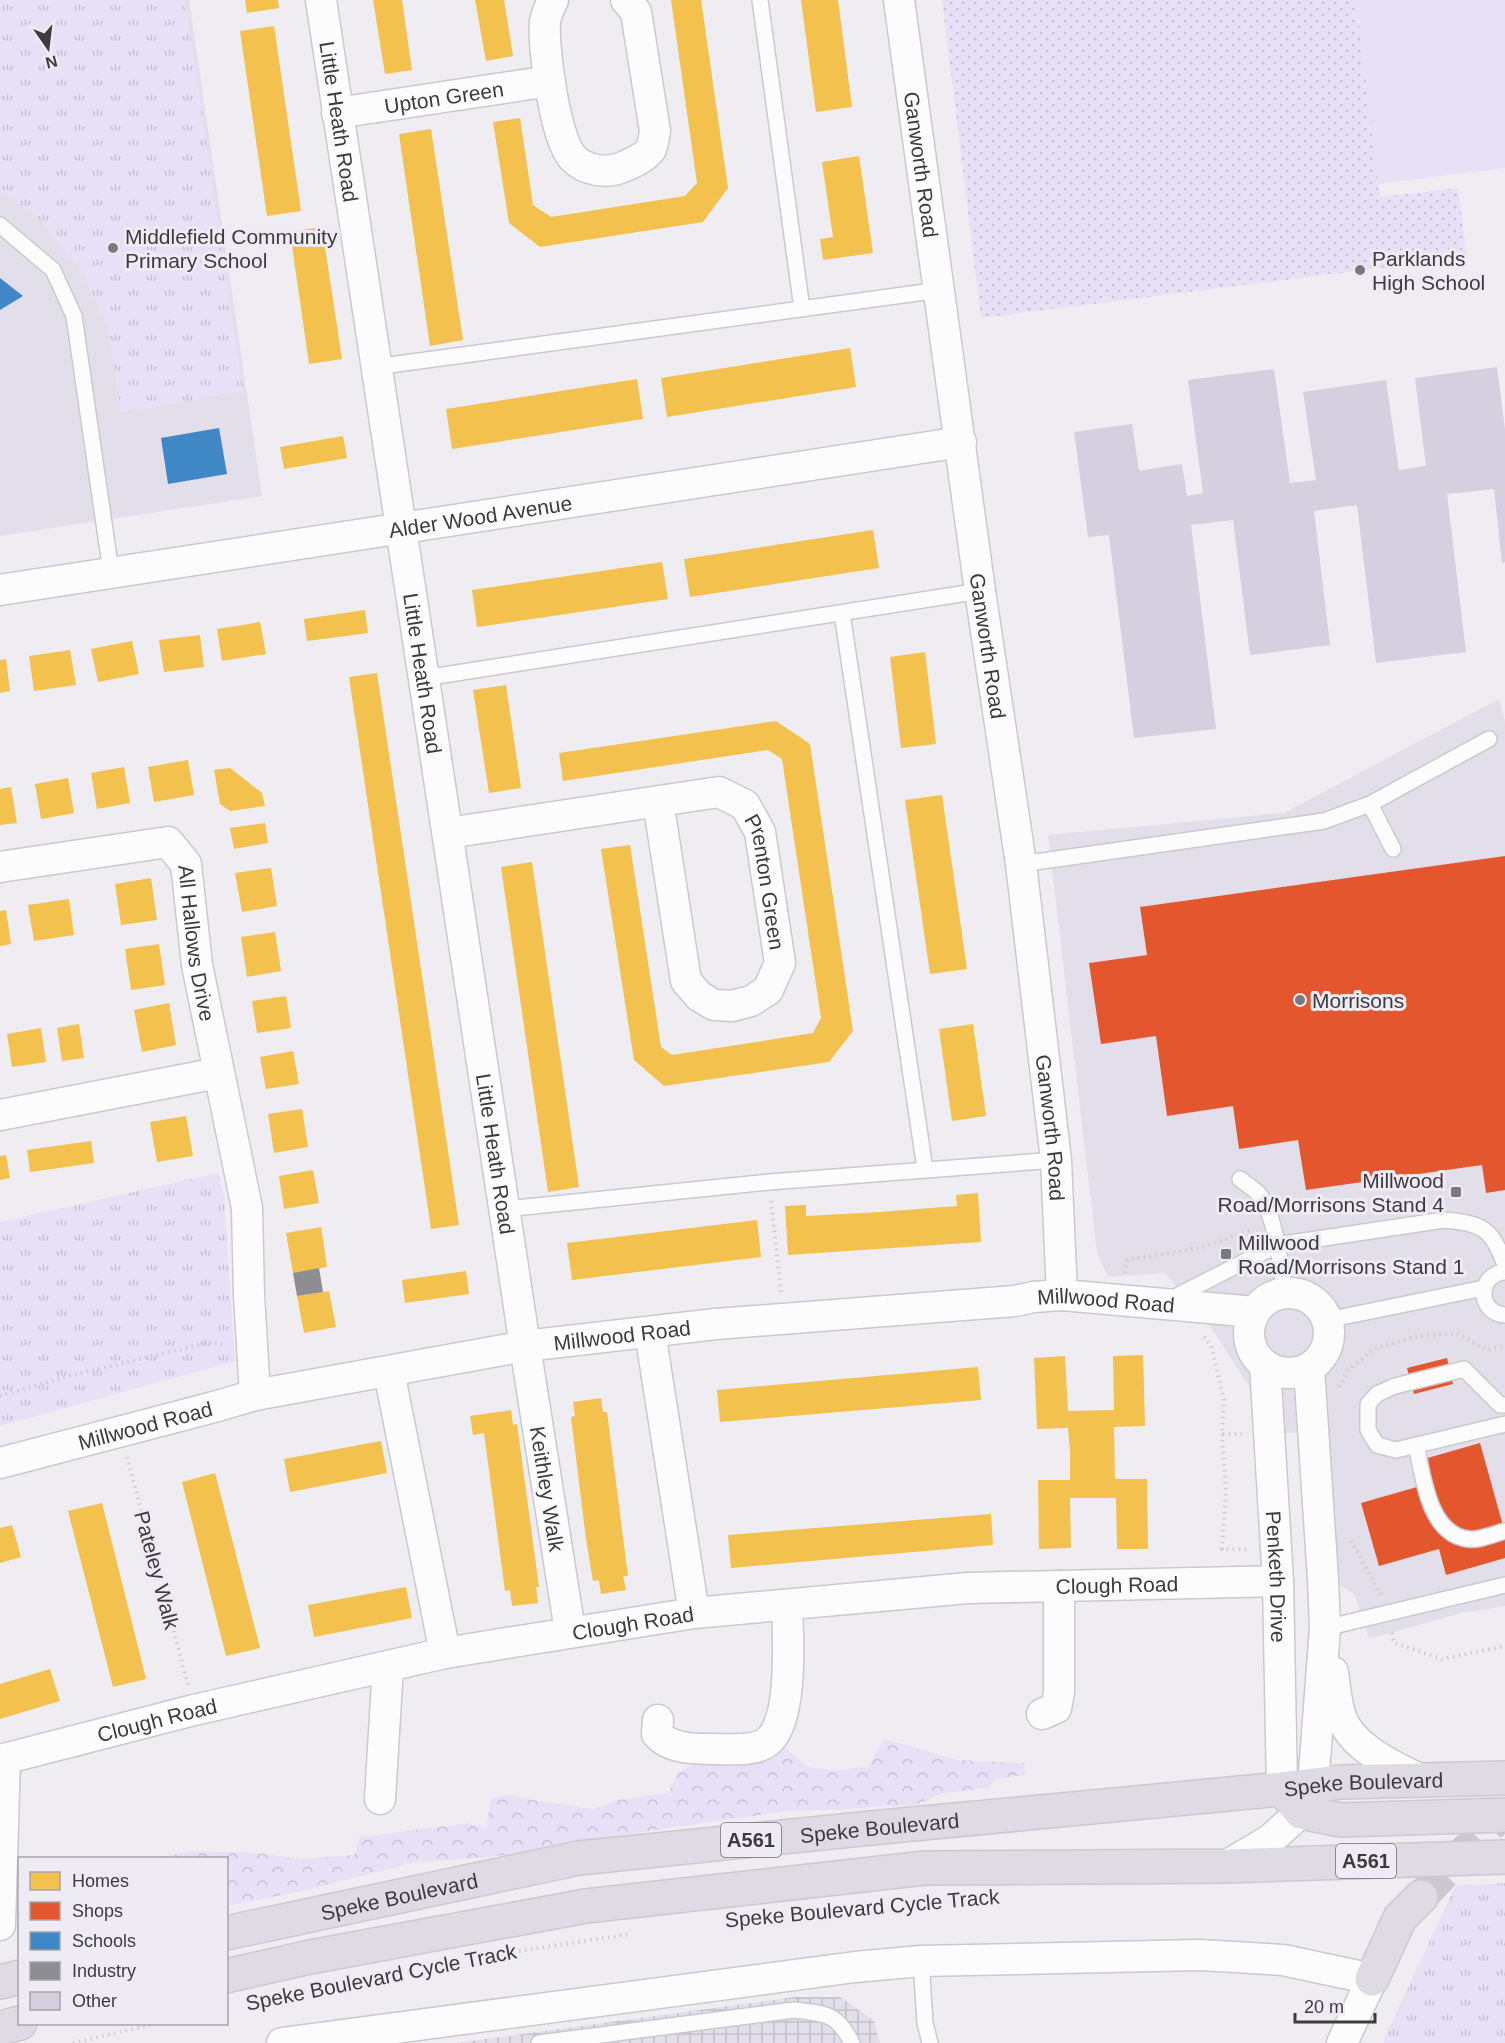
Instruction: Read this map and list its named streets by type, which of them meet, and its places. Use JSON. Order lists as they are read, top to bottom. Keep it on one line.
{"streets":{"highway":["Speke Boulevard","A561"],"street":["Upton Green","Little Heath Road","Ganworth Road","Alder Wood Avenue","Prenton Green","All Hallows Drive","Millwood Road","Keithley Walk","Penketh Drive","Clough Road"],"path":["Pateley Walk","Speke Boulevard Cycle Track"]},"crossings":[["Upton Green","Little Heath Road"],["Little Heath Road","Alder Wood Avenue"],["Little Heath Road","Prenton Green"],["Little Heath Road","Millwood Road"],["Little Heath Road","Keithley Walk"],["Ganworth Road","Alder Wood Avenue"],["Ganworth Road","Millwood Road"],["All Hallows Drive","Millwood Road"],["Millwood Road","Keithley Walk"],["Millwood Road","Pateley Walk"],["Millwood Road","Penketh Drive"],["Keithley Walk","Clough Road"],["Pateley Walk","Clough Road"],["Penketh Drive","Clough Road"],["Penketh Drive","Speke Boulevard"],["Penketh Drive","A561"],["Speke Boulevard","A561"]],"places":{"other":["Middlefield Community Primary School","Parklands High School","Morrisons"],"transit":["Millwood Road/Morrisons Stand 4","Millwood Road/Morrisons Stand 1"]},"legend":["Homes","Shops","Schools","Industry","Other"],"scale_bar":"20 m","north":"bottom"}
